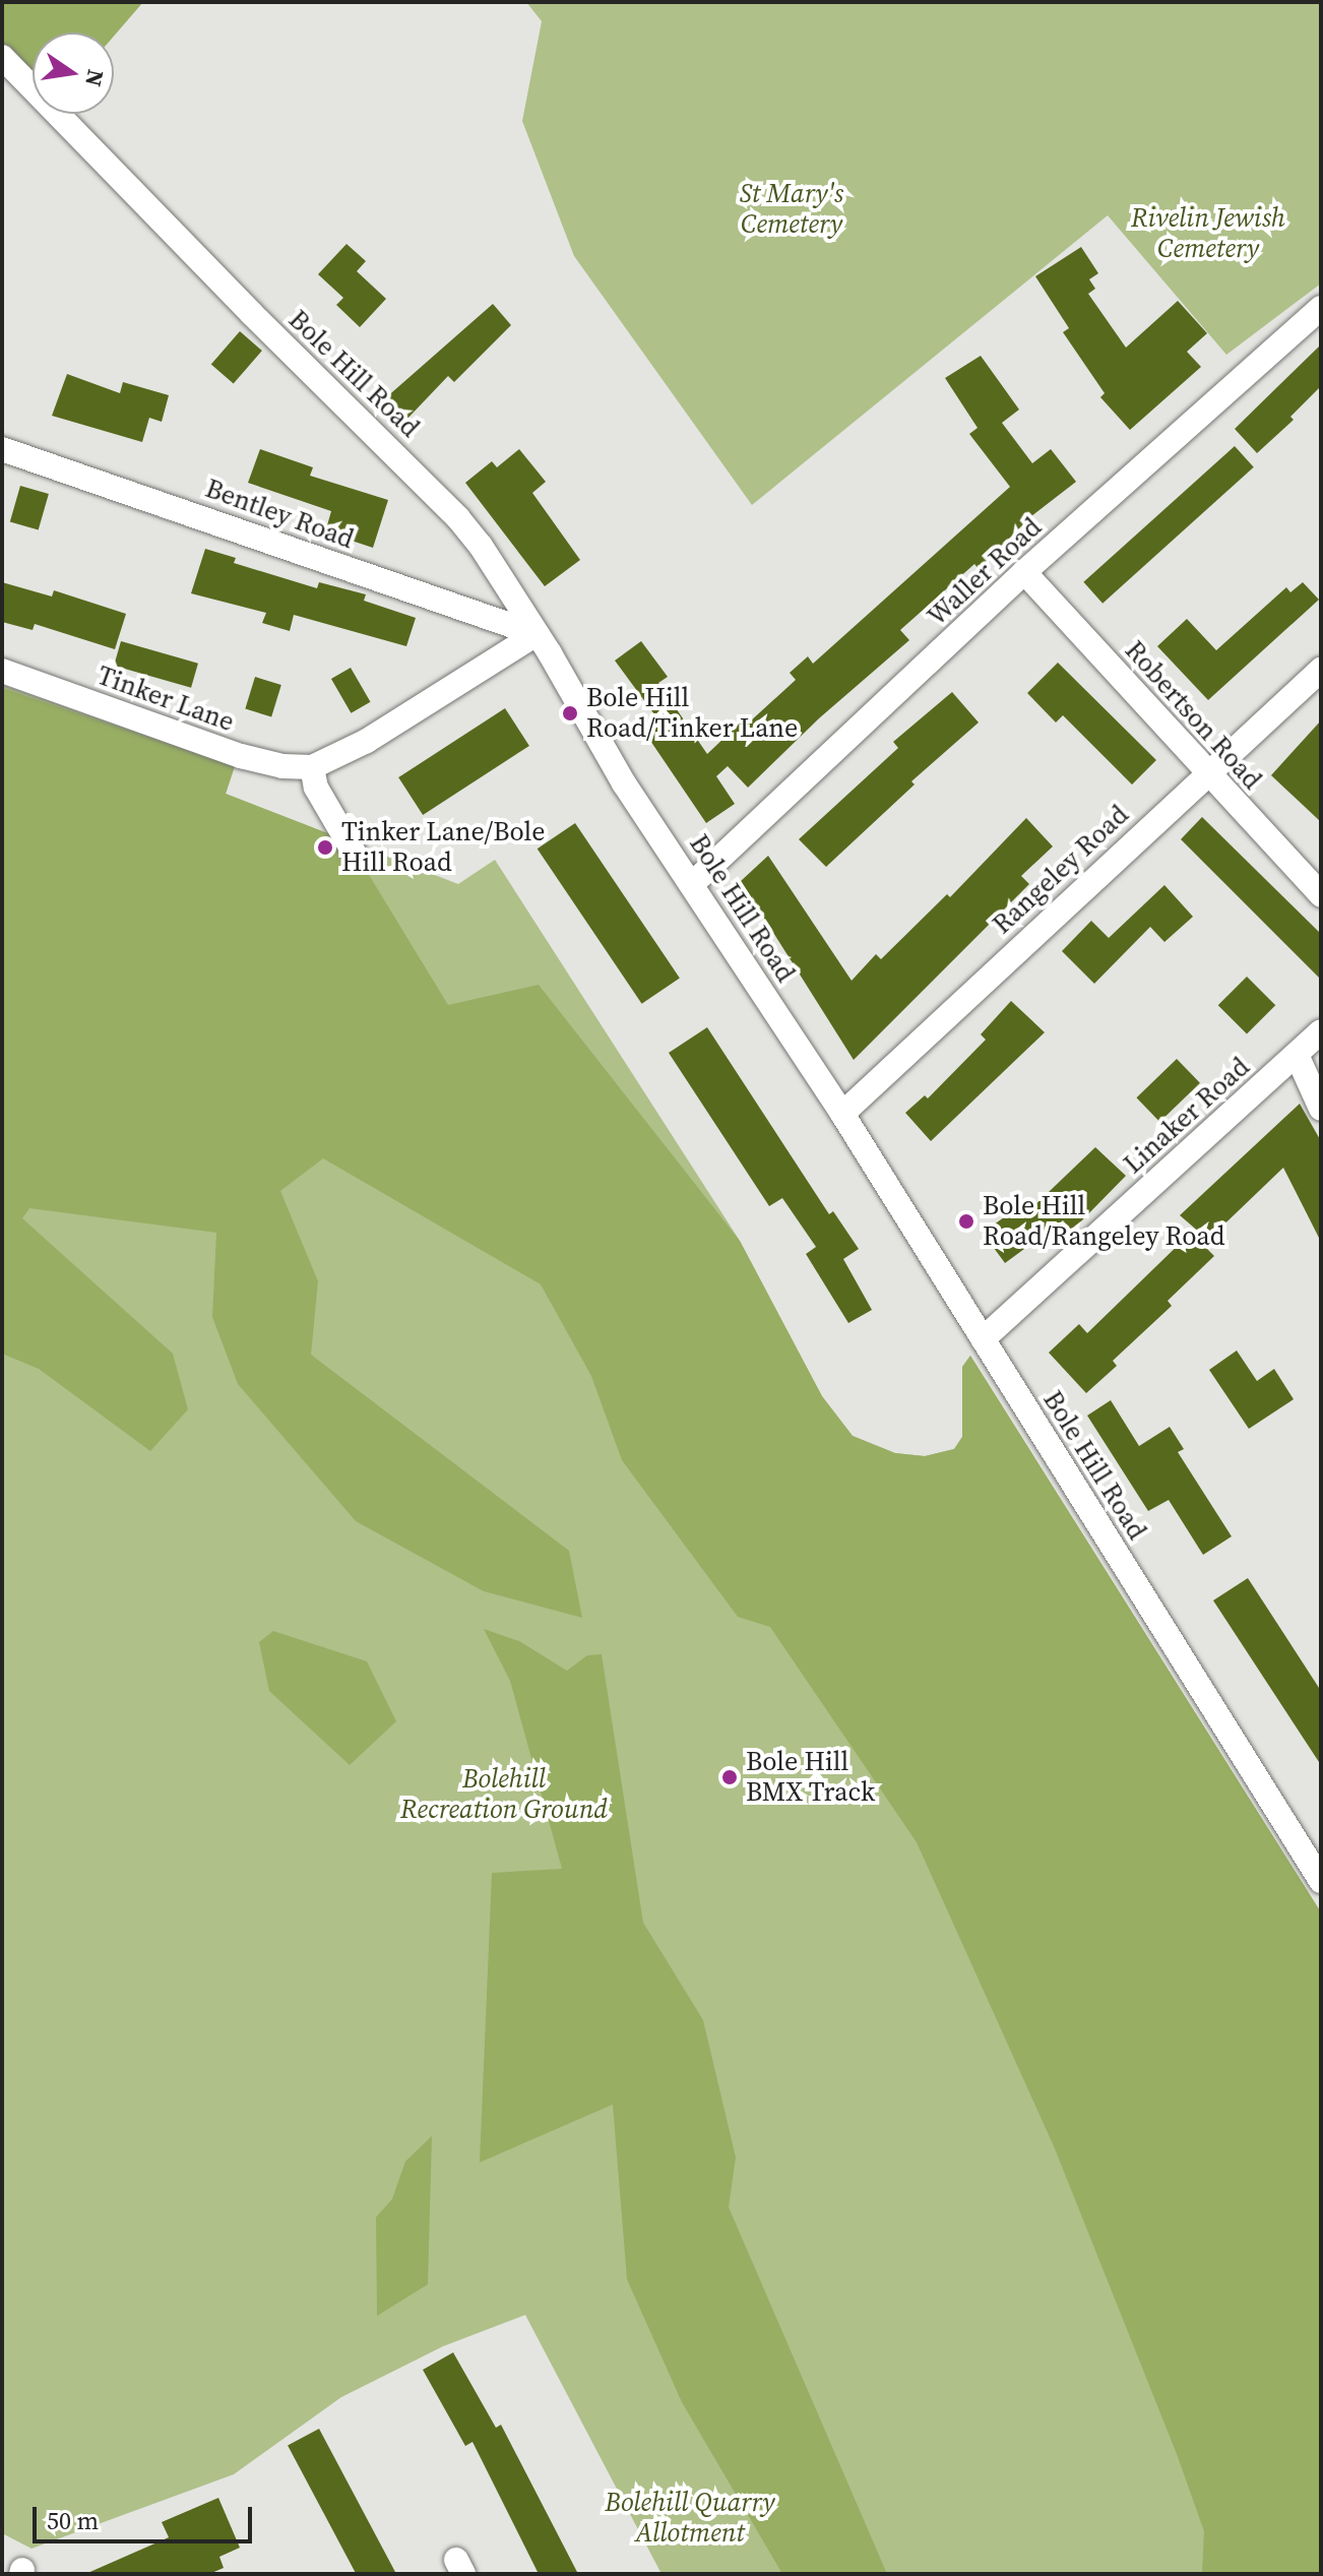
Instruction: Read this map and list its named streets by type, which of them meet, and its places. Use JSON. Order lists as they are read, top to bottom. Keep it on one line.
{"streets":{"street":["Bole Hill Road","Bentley Road","Waller Road","Tinker Lane","Robertson Road","Rangeley Road","Linaker Road"]},"crossings":[["Bole Hill Road","Bentley Road"],["Bole Hill Road","Waller Road"],["Bole Hill Road","Rangeley Road"],["Bole Hill Road","Linaker Road"],["Waller Road","Robertson Road"],["Robertson Road","Rangeley Road"]],"parks":["St Mary's Cemetery","Rivelin Jewish Cemetery","Bolehill Recreation Ground","Bolehill Quarry Allotment"],"places":["Bole Hill Road/Tinker Lane","Tinker Lane/Bole Hill Road","Bole Hill Road/Rangeley Road","Bole Hill BMX Track"],"scale_bar":"50 m","north":"right"}
